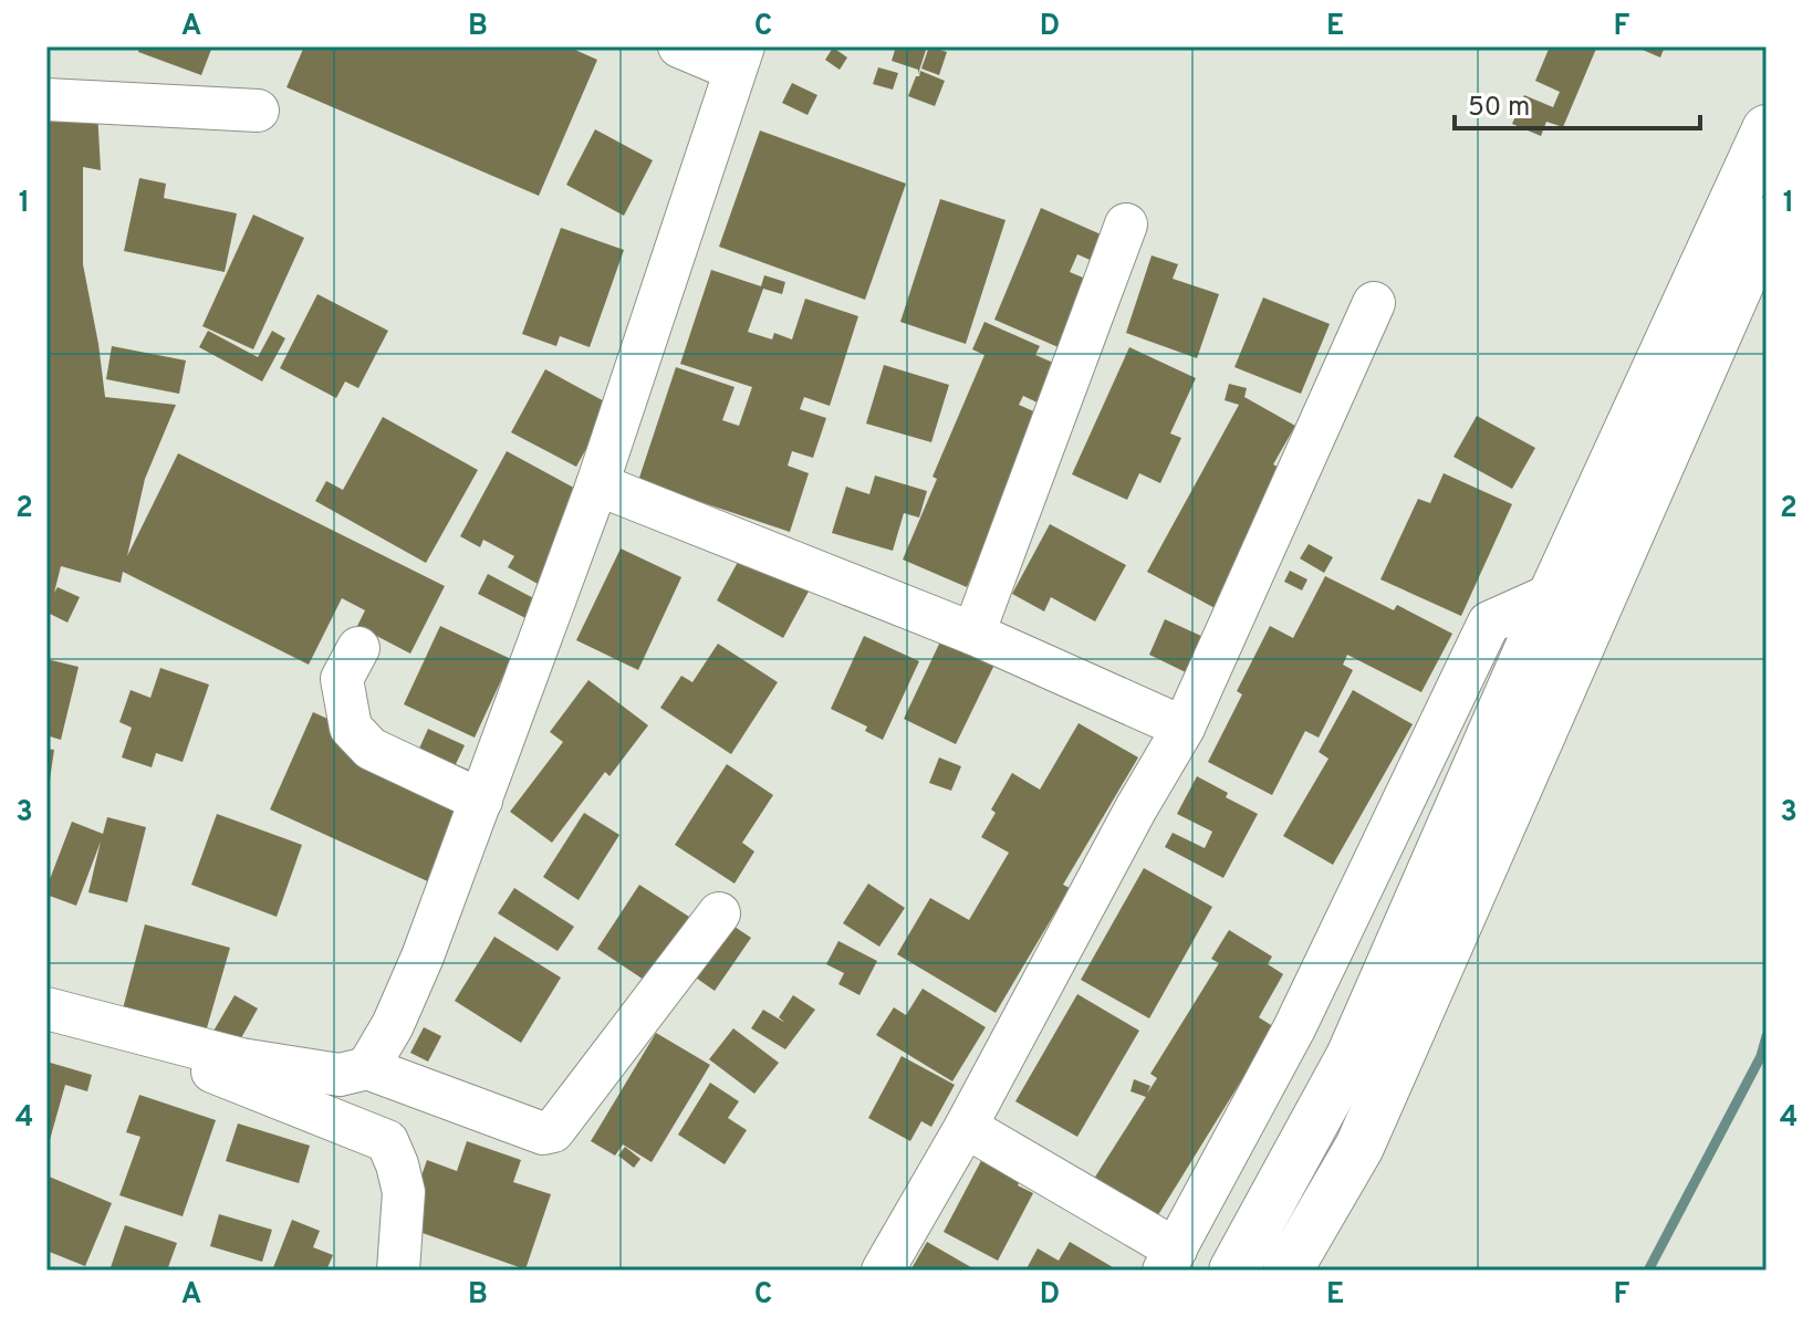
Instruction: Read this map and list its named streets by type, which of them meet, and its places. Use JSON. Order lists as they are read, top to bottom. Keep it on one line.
{"scale_bar":"50 m","grid":{"columns":["A","B","C","D","E","F"],"rows":["1","2","3","4"]}}
